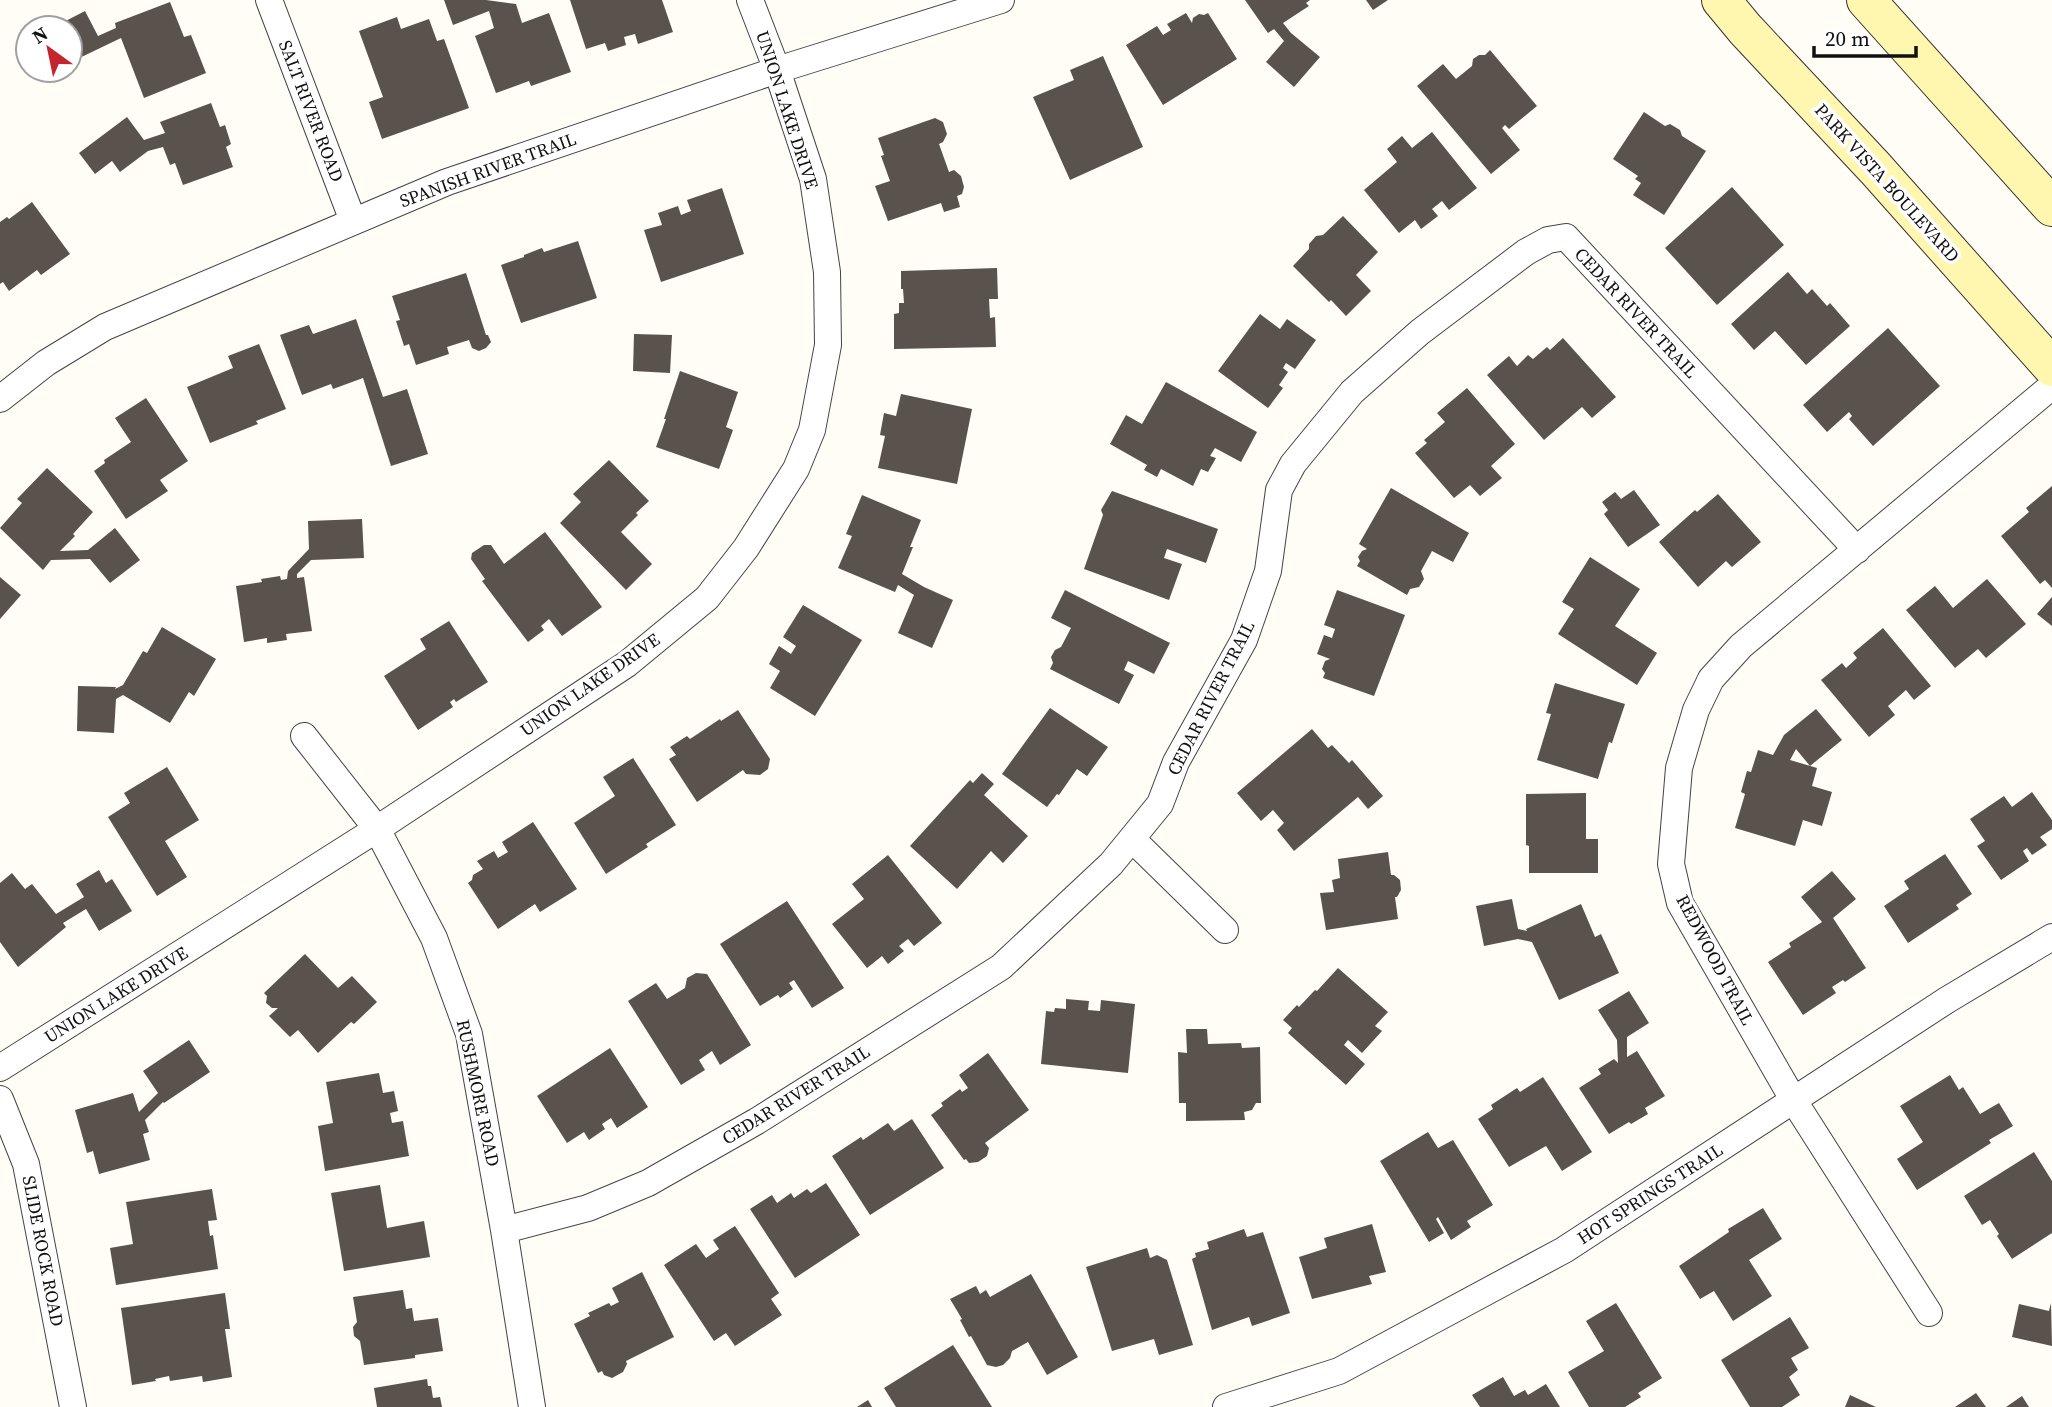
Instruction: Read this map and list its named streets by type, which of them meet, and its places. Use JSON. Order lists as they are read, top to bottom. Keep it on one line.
{"streets":{"main road":["PARK VISTA BOULEVARD"],"street":["UNION LAKE DRIVE","SALT RIVER ROAD","SPANISH RIVER TRAIL","CEDAR RIVER TRAIL","REDWOOD TRAIL","RUSHMORE ROAD","HOT SPRINGS TRAIL","SLIDE ROCK ROAD"]},"crossings":[["UNION LAKE DRIVE","SPANISH RIVER TRAIL"],["UNION LAKE DRIVE","RUSHMORE ROAD"],["SALT RIVER ROAD","SPANISH RIVER TRAIL"],["CEDAR RIVER TRAIL","REDWOOD TRAIL"],["CEDAR RIVER TRAIL","RUSHMORE ROAD"],["REDWOOD TRAIL","HOT SPRINGS TRAIL"]],"scale_bar":"20 m","north":"top left"}
